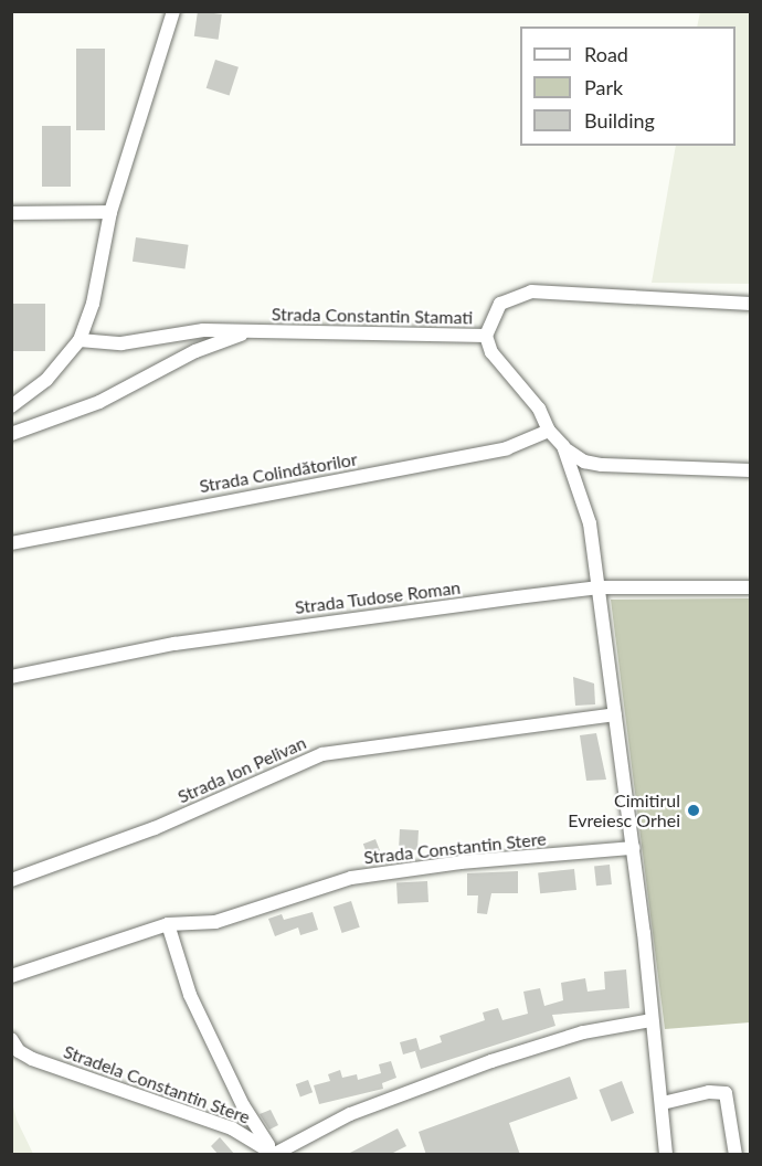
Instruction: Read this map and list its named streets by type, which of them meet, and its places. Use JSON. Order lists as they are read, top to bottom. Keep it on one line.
{"streets":{"street":["Strada Constantin Stamati","Strada Colindătorilor","Strada Tudose Roman","Strada Ion Pelivan","Strada Constantin Stere","Stradela Constantin Stere"]},"crossings":[["Strada Constantin Stere","Stradela Constantin Stere"]],"places":["Cimitirul Evreiesc Orhei"],"legend":["Road","Park","Building"]}
